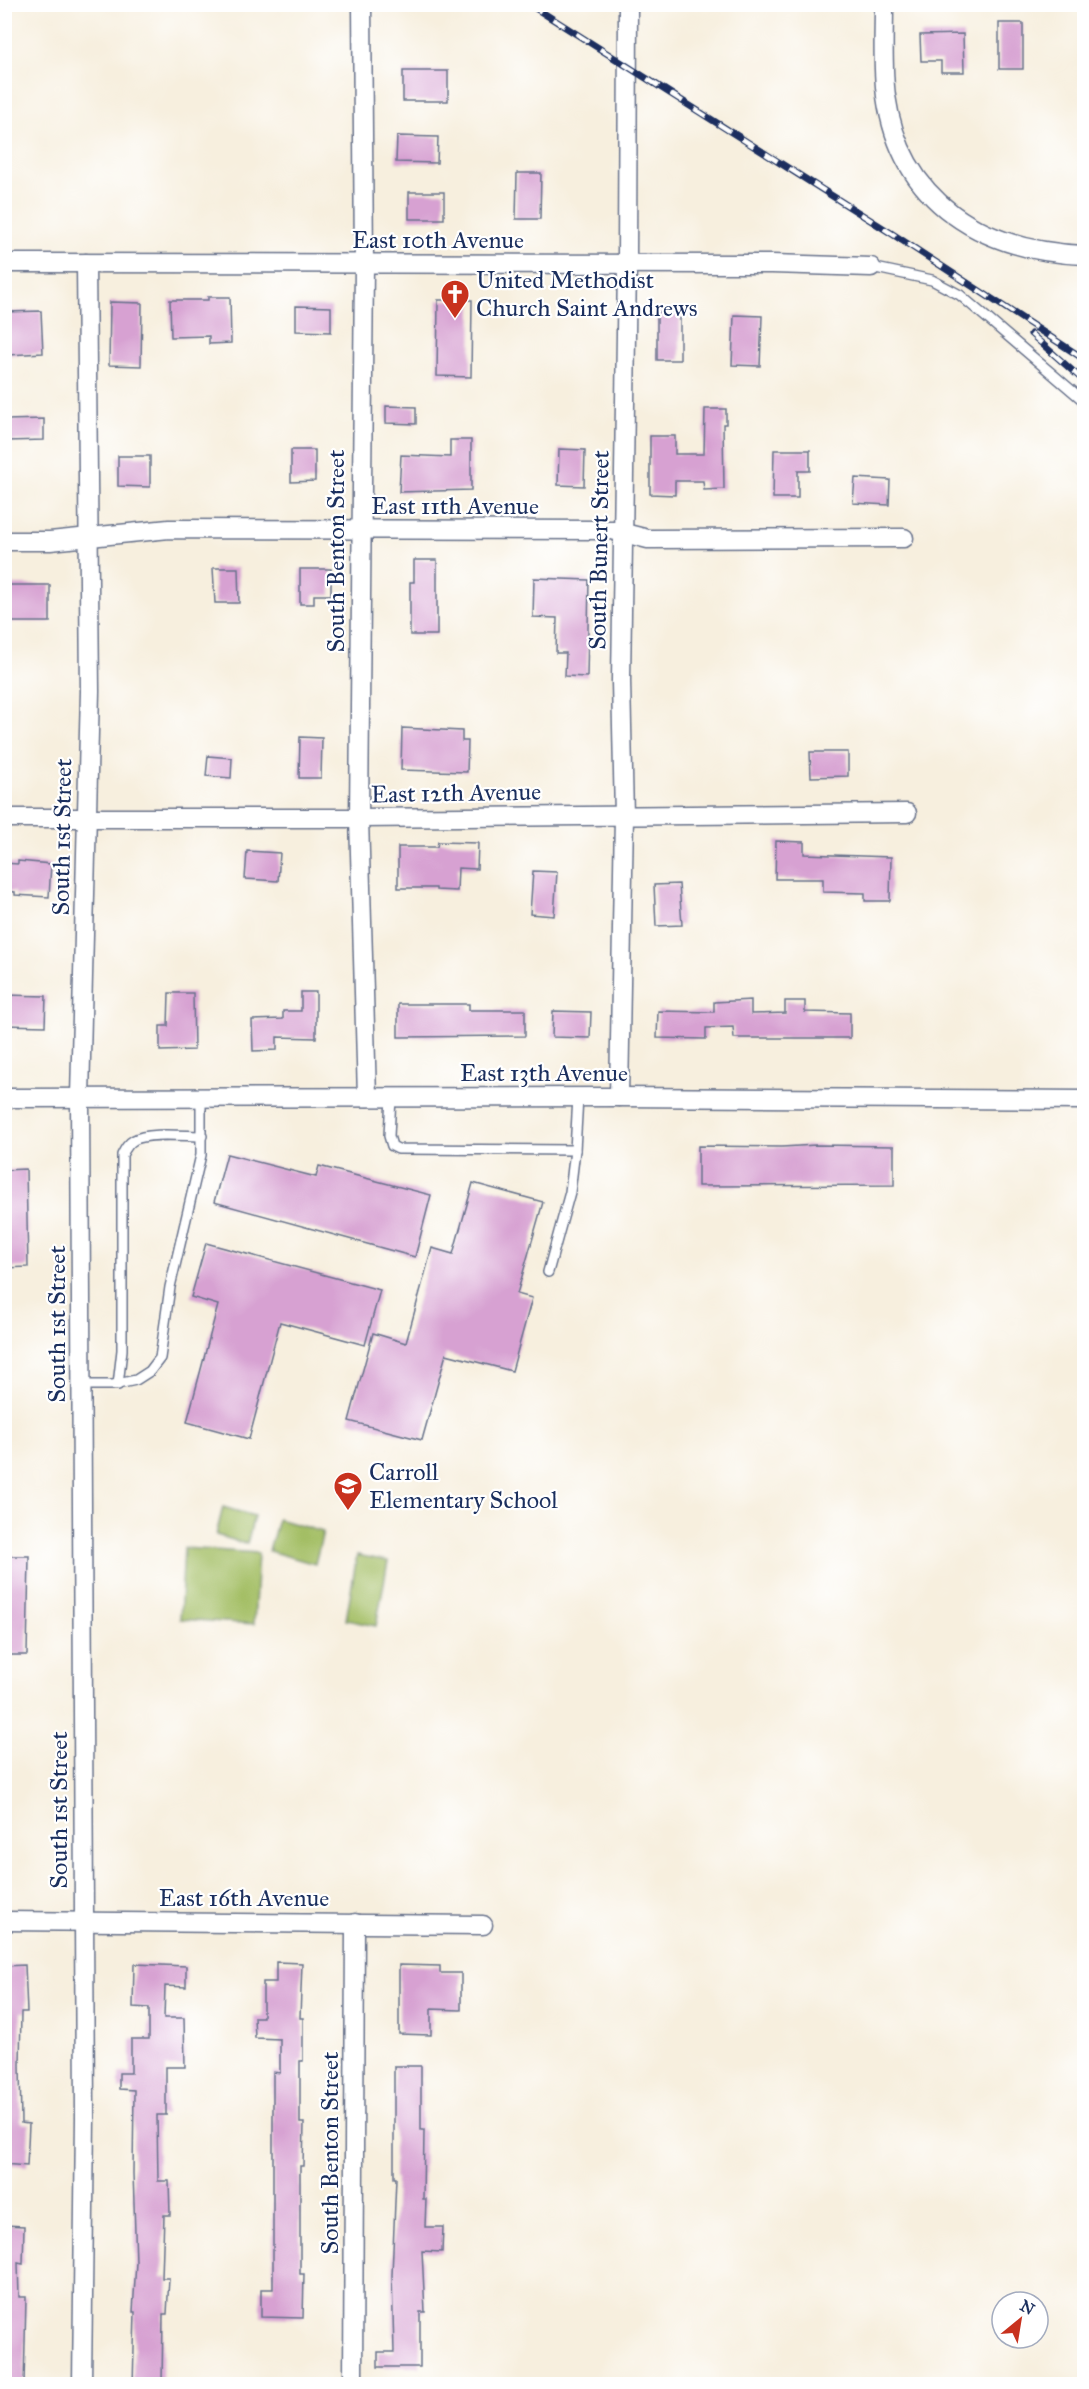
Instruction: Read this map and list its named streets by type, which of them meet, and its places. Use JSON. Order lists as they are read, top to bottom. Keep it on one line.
{"streets":{"street":["East 10th Avenue","East 11th Avenue","South Bunert Street","South Benton Street","East 12th Avenue","South 1st Street","East 13th Avenue","East 16th Avenue"]},"crossings":[["East 10th Avenue","South Bunert Street"],["East 10th Avenue","South Benton Street"],["East 10th Avenue","South 1st Street"],["East 11th Avenue","South Bunert Street"],["East 11th Avenue","South Benton Street"],["East 11th Avenue","South 1st Street"],["South Bunert Street","East 12th Avenue"],["South Bunert Street","East 13th Avenue"],["South Benton Street","East 12th Avenue"],["South Benton Street","East 13th Avenue"],["South Benton Street","East 16th Avenue"],["East 12th Avenue","South 1st Street"],["South 1st Street","East 13th Avenue"],["South 1st Street","East 16th Avenue"]],"places":{"church":["United Methodist Church Saint Andrews"],"school or university":["Carroll Elementary School"]},"north":"top right"}
